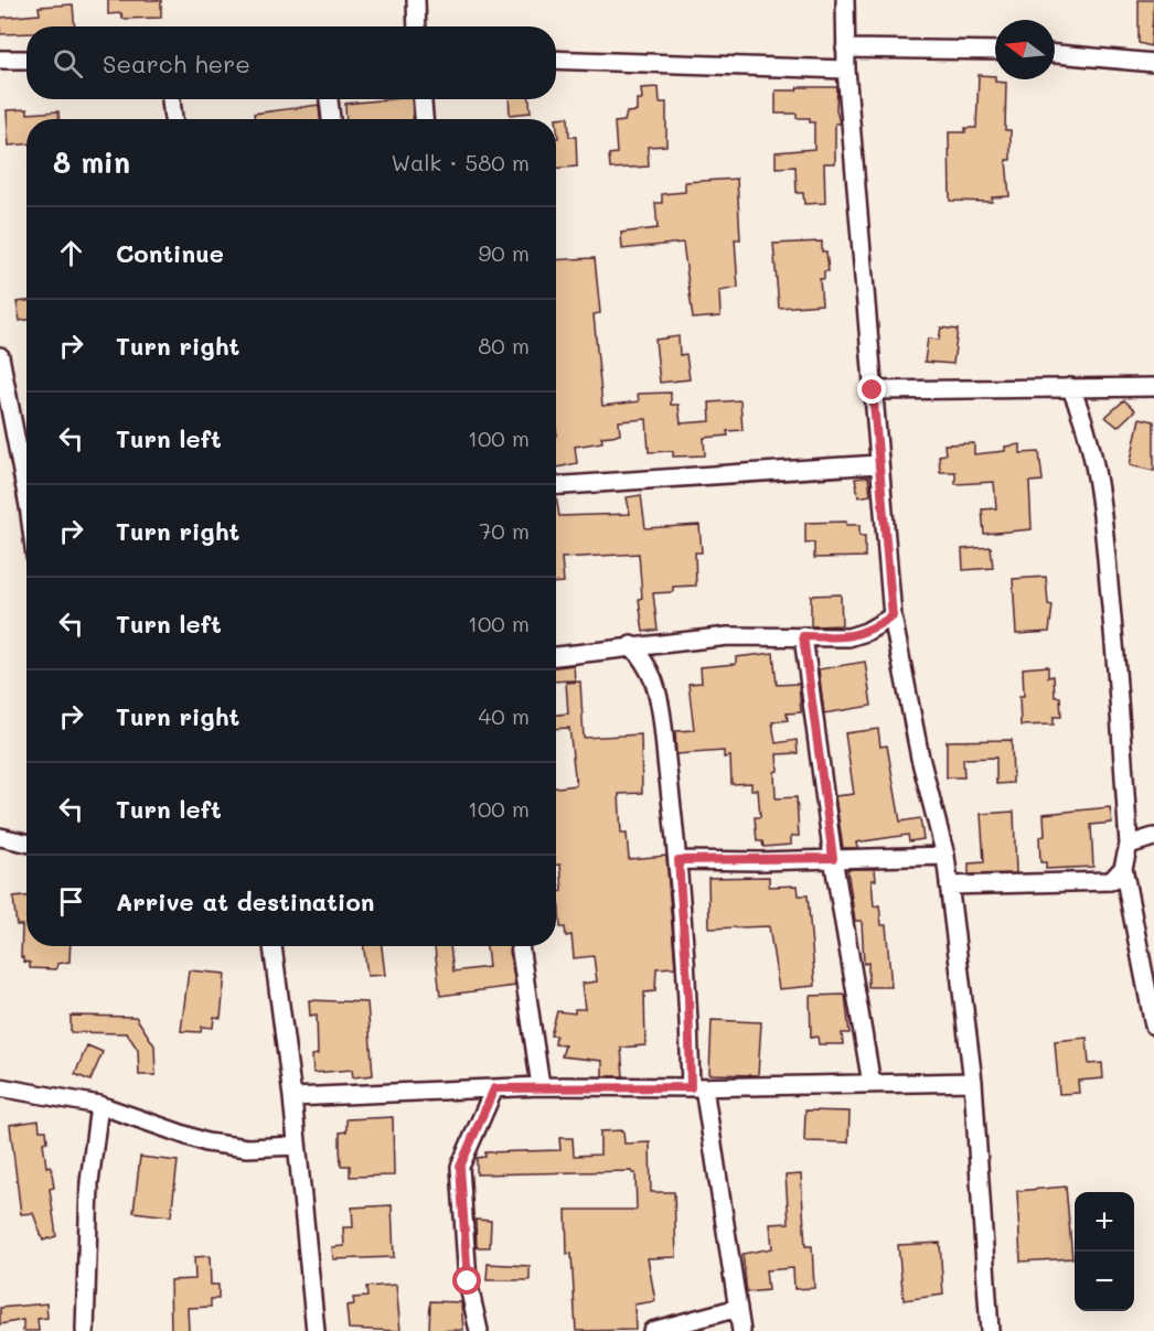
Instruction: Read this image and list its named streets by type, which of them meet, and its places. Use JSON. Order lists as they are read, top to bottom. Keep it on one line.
{"north":"left","page":{"search":"Search here","heading":["8 min","Walk · 580 m"],"list":[["Continue","90 m"],["Turn right","80 m"],["Turn left","100 m"],["Turn right","70 m"],["Turn left","100 m"],["Turn right","40 m"],["Turn left","100 m"],"Arrive at destination"],"map_buttons":["+","−"]}}
